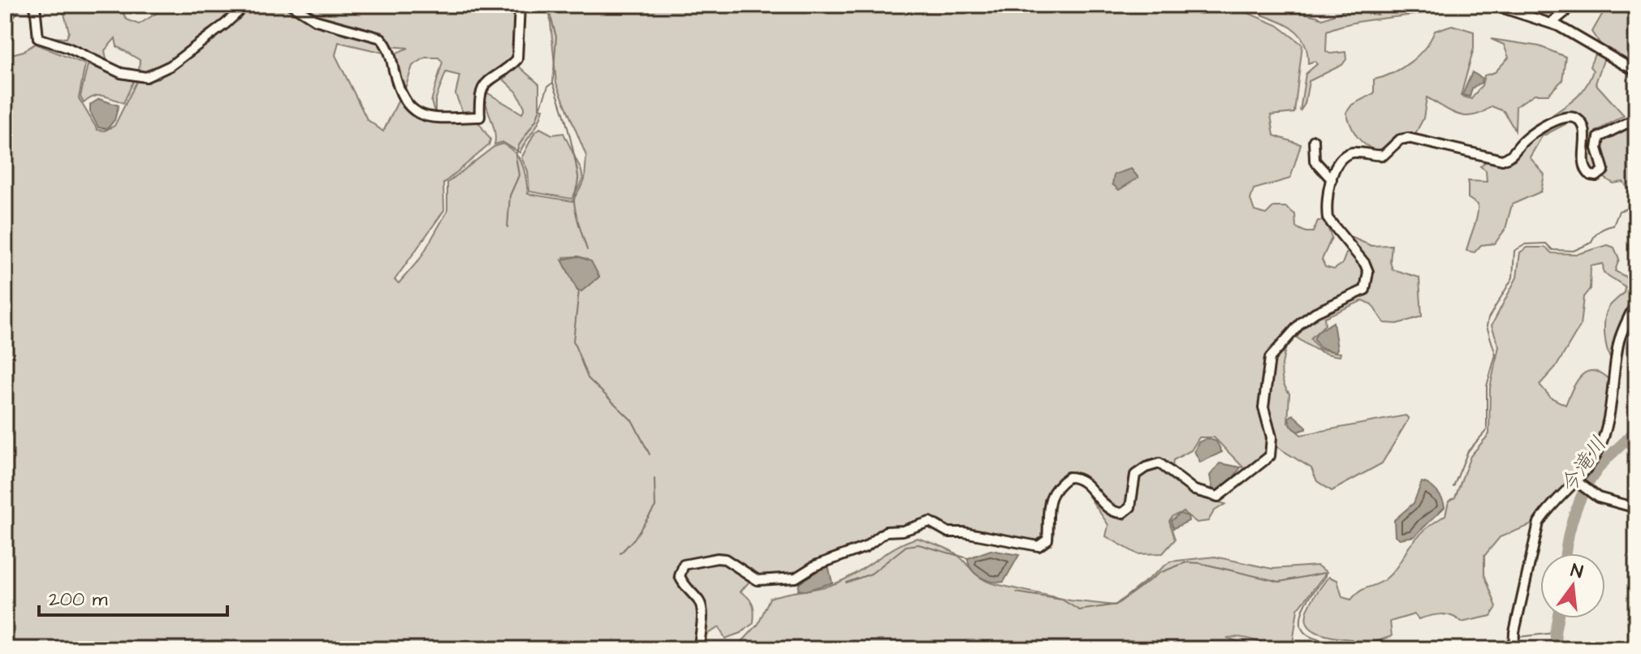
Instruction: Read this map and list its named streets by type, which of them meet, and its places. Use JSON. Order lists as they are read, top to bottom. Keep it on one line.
{"water":["今滝川"],"scale_bar":"200 m","north":"top"}
